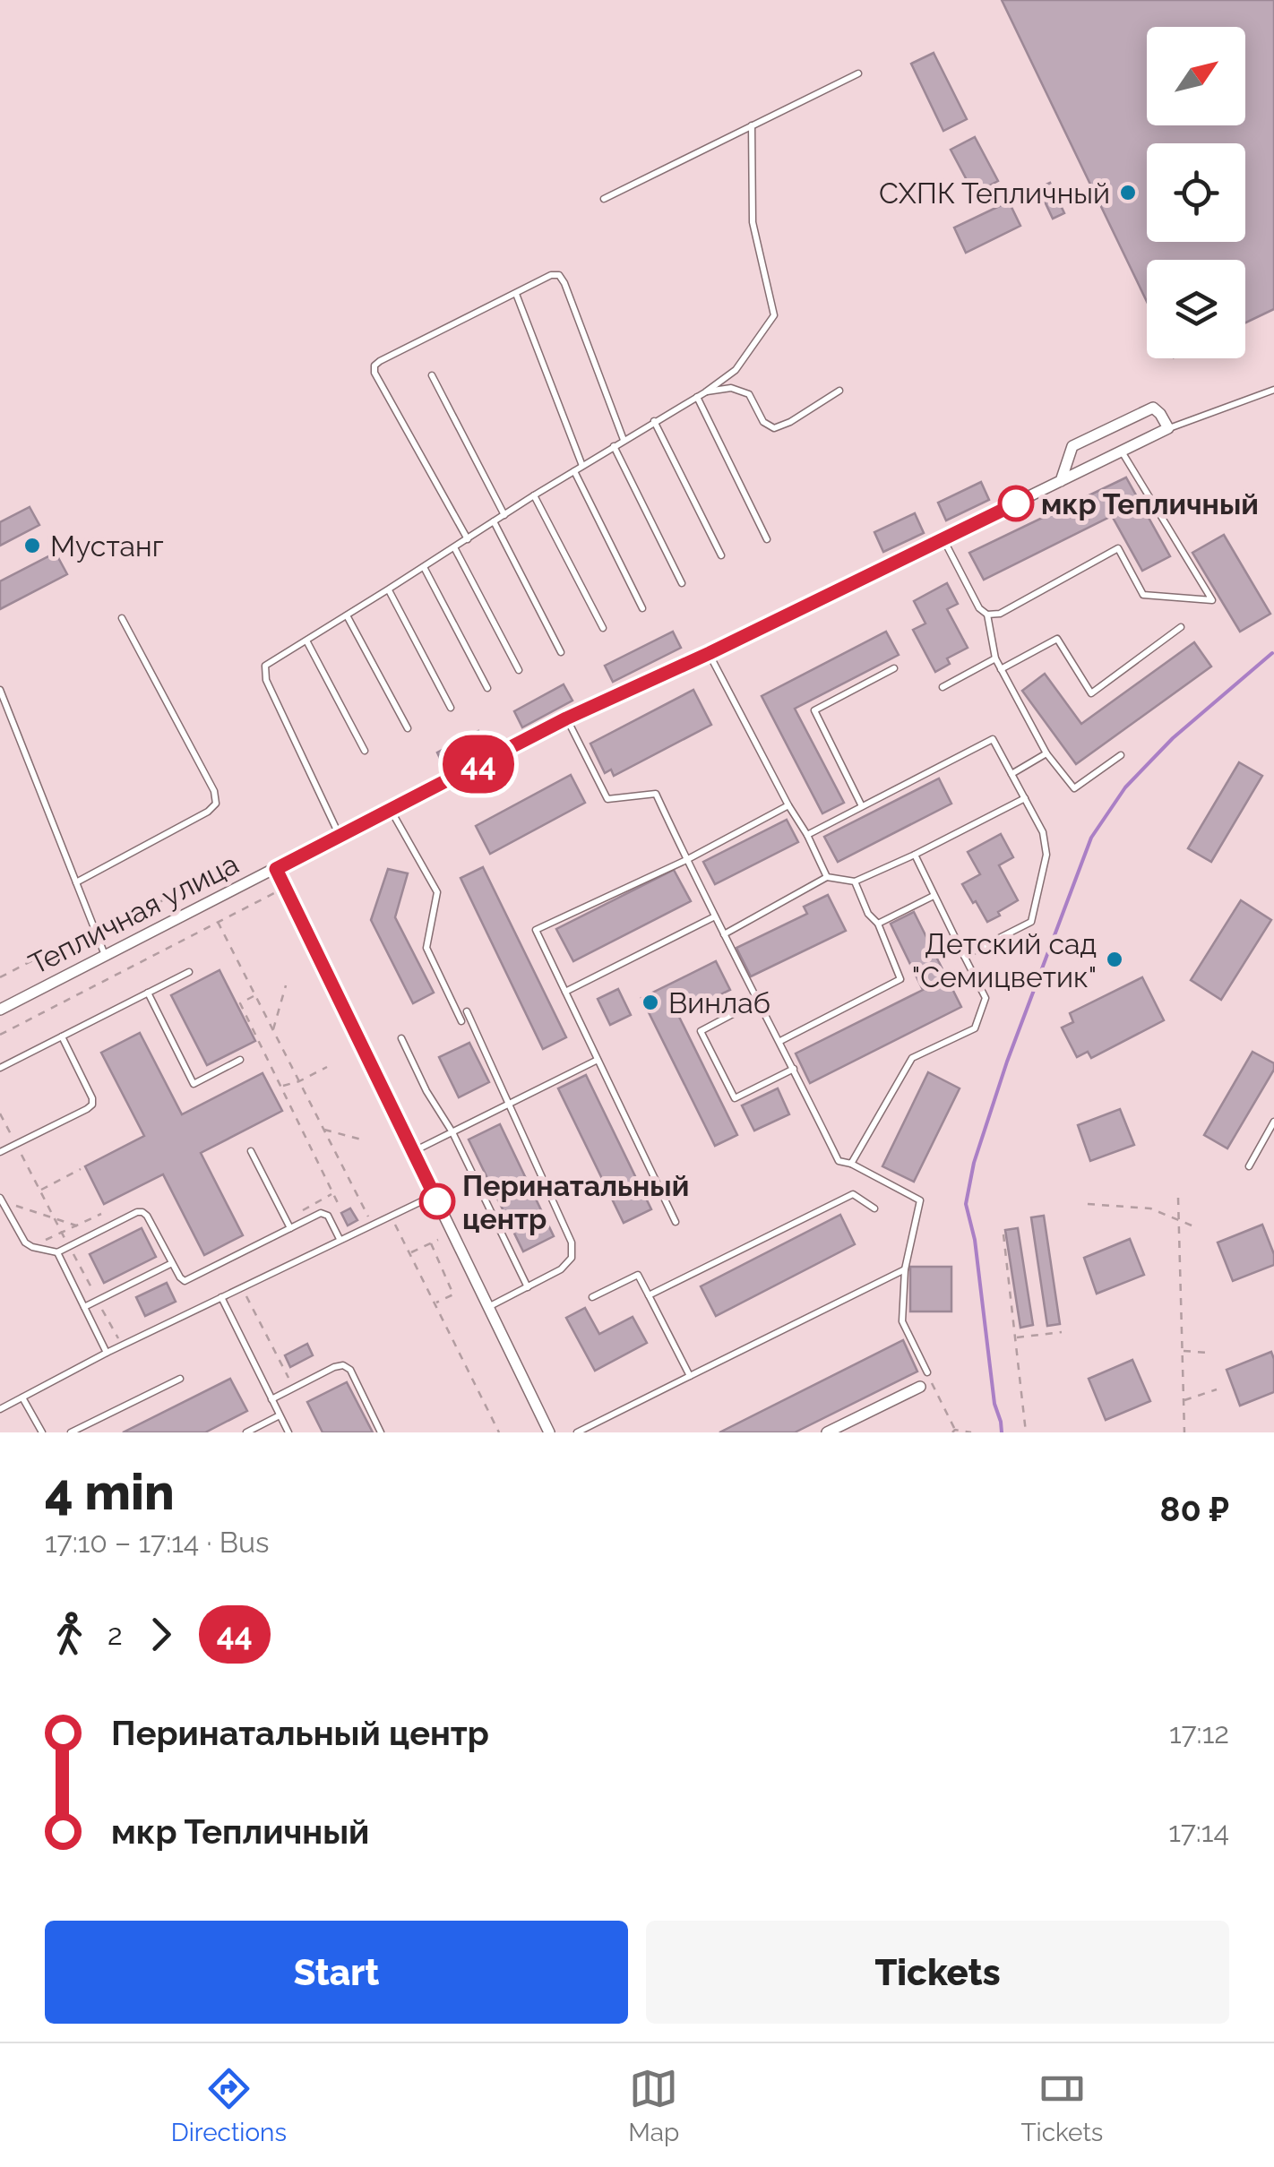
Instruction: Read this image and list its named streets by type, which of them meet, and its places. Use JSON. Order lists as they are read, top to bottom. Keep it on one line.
{"streets":{"street":["Тепличная улица"]},"places":["СХПК Тепличный","мкр Тепличный","Мустанг","Детский сад \"Семицветик\"","Винлаб","Перинатальный центр"],"lines":["bus line 44"],"north":"top right","page":{"on_map":"44","heading":["4 min","17:10 – 17:14 · Bus","80 ₽"],"legs":["2","44"],"list":[{"name":"Перинатальный центр","value":"17:12"},{"name":"мкр Тепличный","value":"17:14"}],"buttons":["Start","Tickets"],"tabs":["Directions","Map","Tickets"]}}
